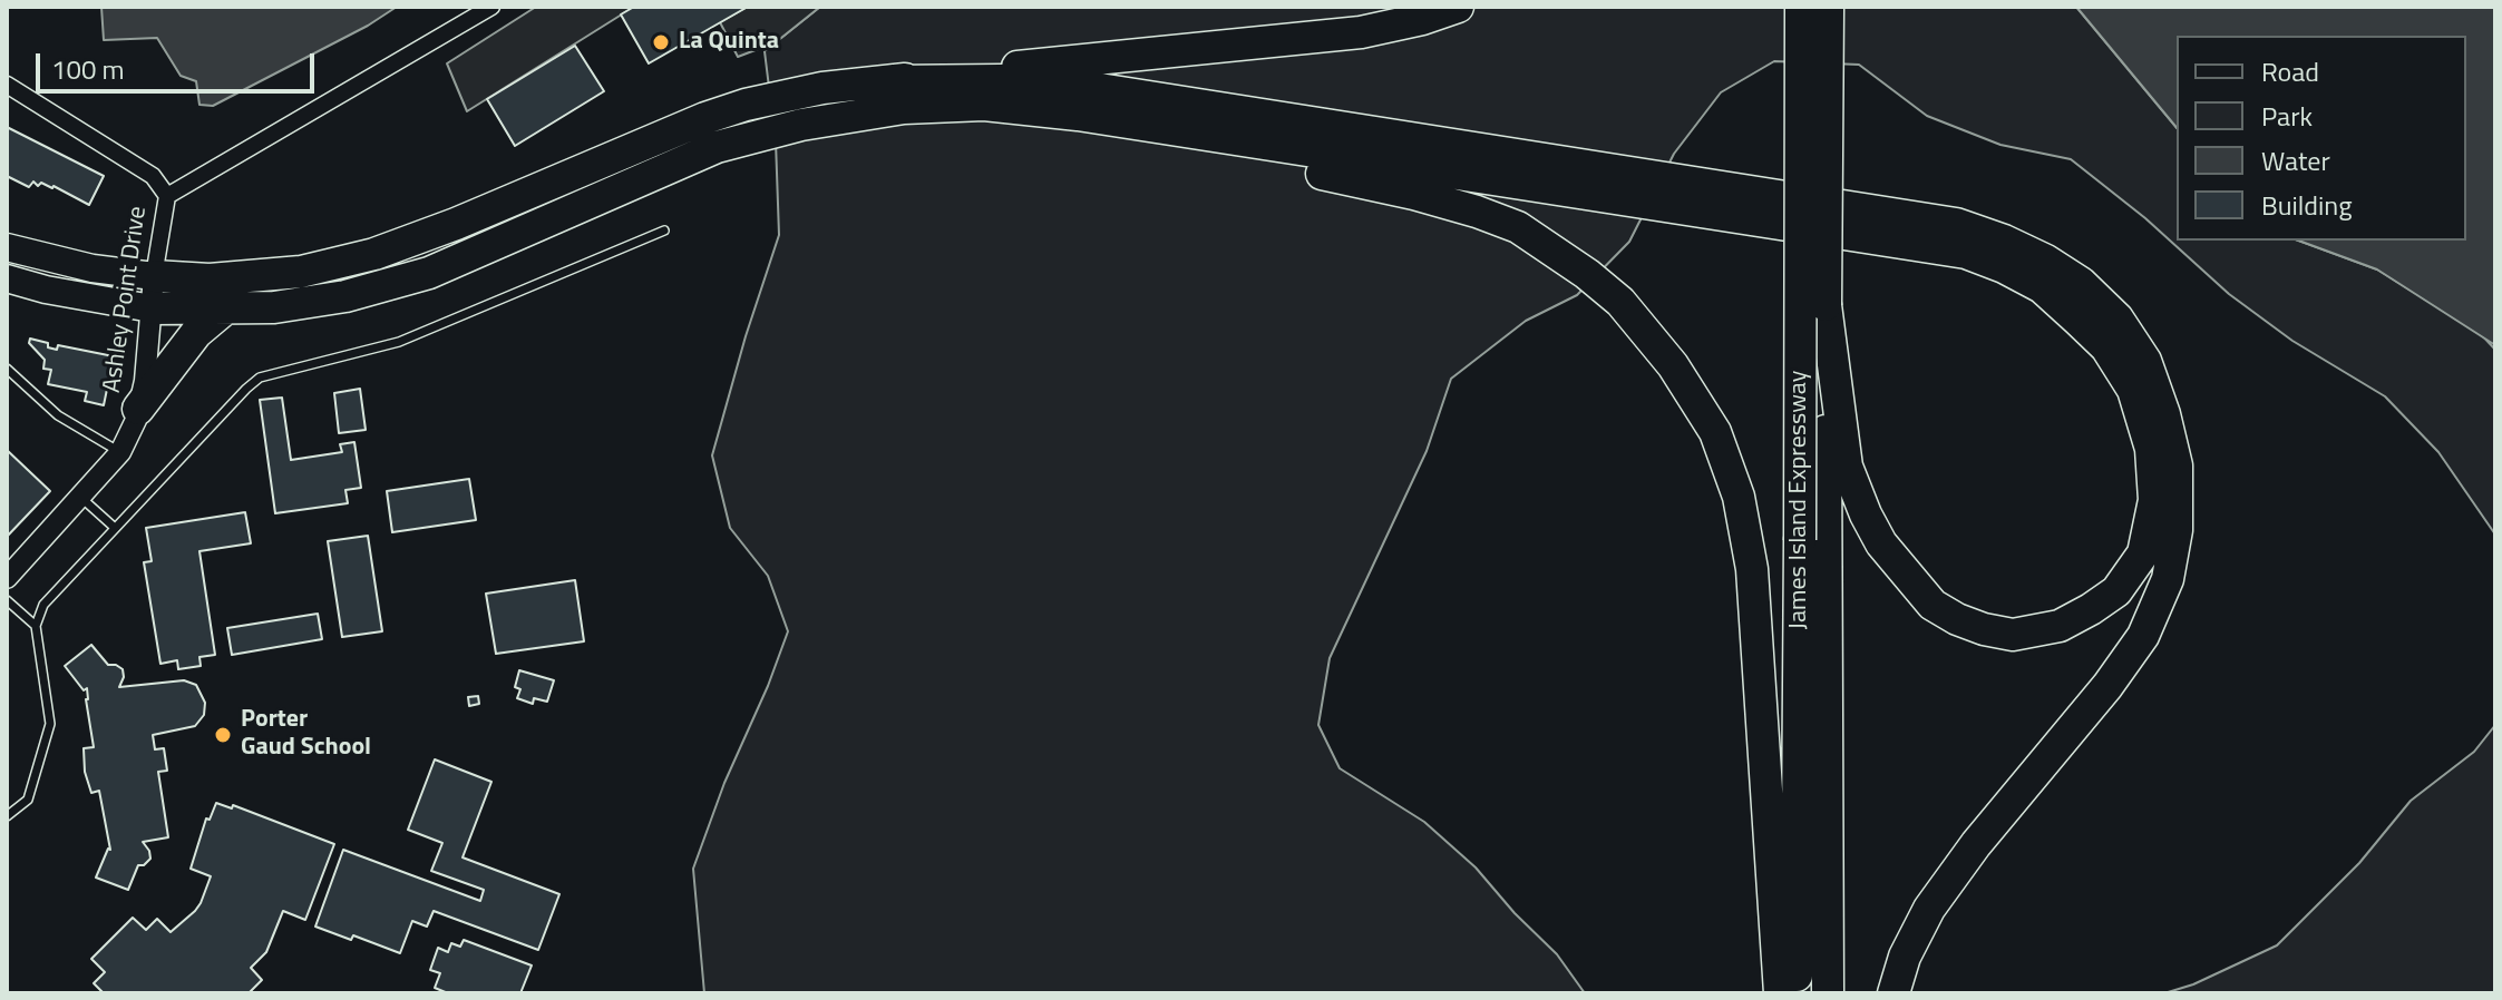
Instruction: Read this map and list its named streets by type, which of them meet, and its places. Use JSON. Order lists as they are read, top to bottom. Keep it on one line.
{"streets":{"highway":["James Island Expressway"],"street":["Ashley Point Drive"]},"places":["La Quinta","Porter Gaud School"],"legend":["Road","Park","Water","Building"],"scale_bar":"100 m"}
